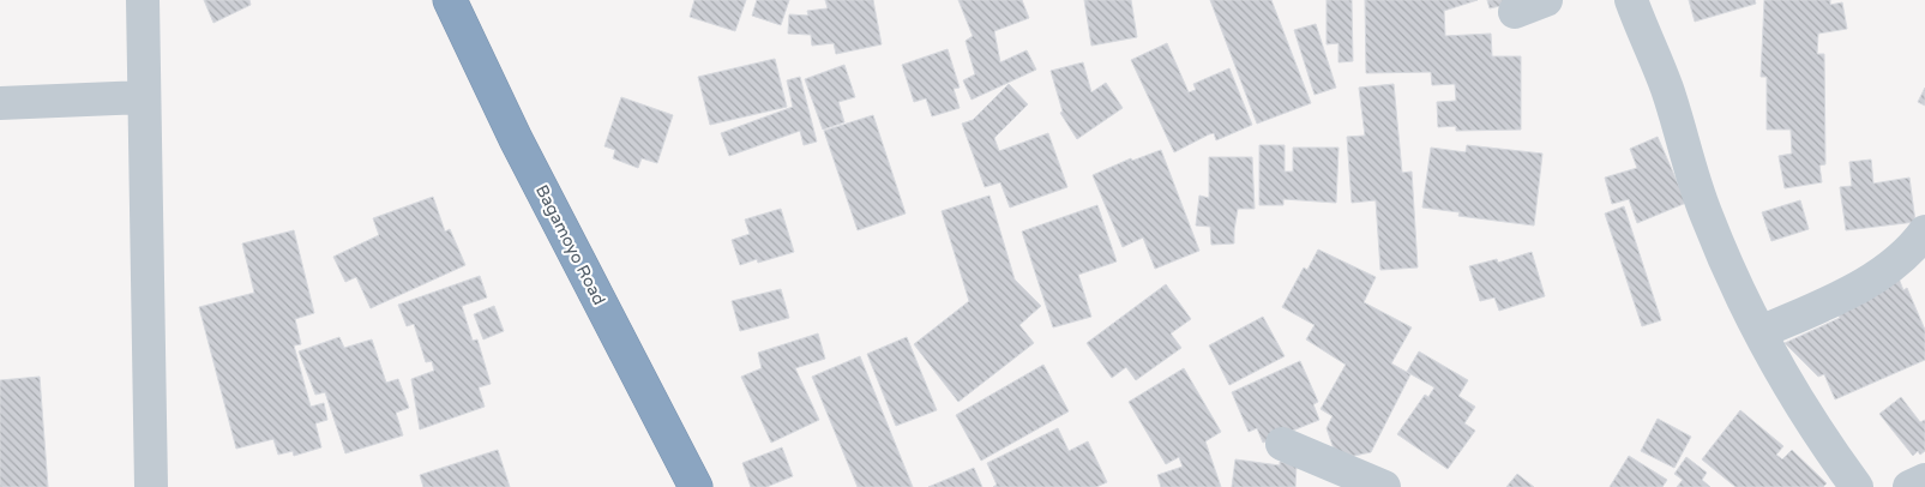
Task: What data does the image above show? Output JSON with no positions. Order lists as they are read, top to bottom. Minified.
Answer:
{"streets":{"highway":["Bagamoyo Road"]}}
